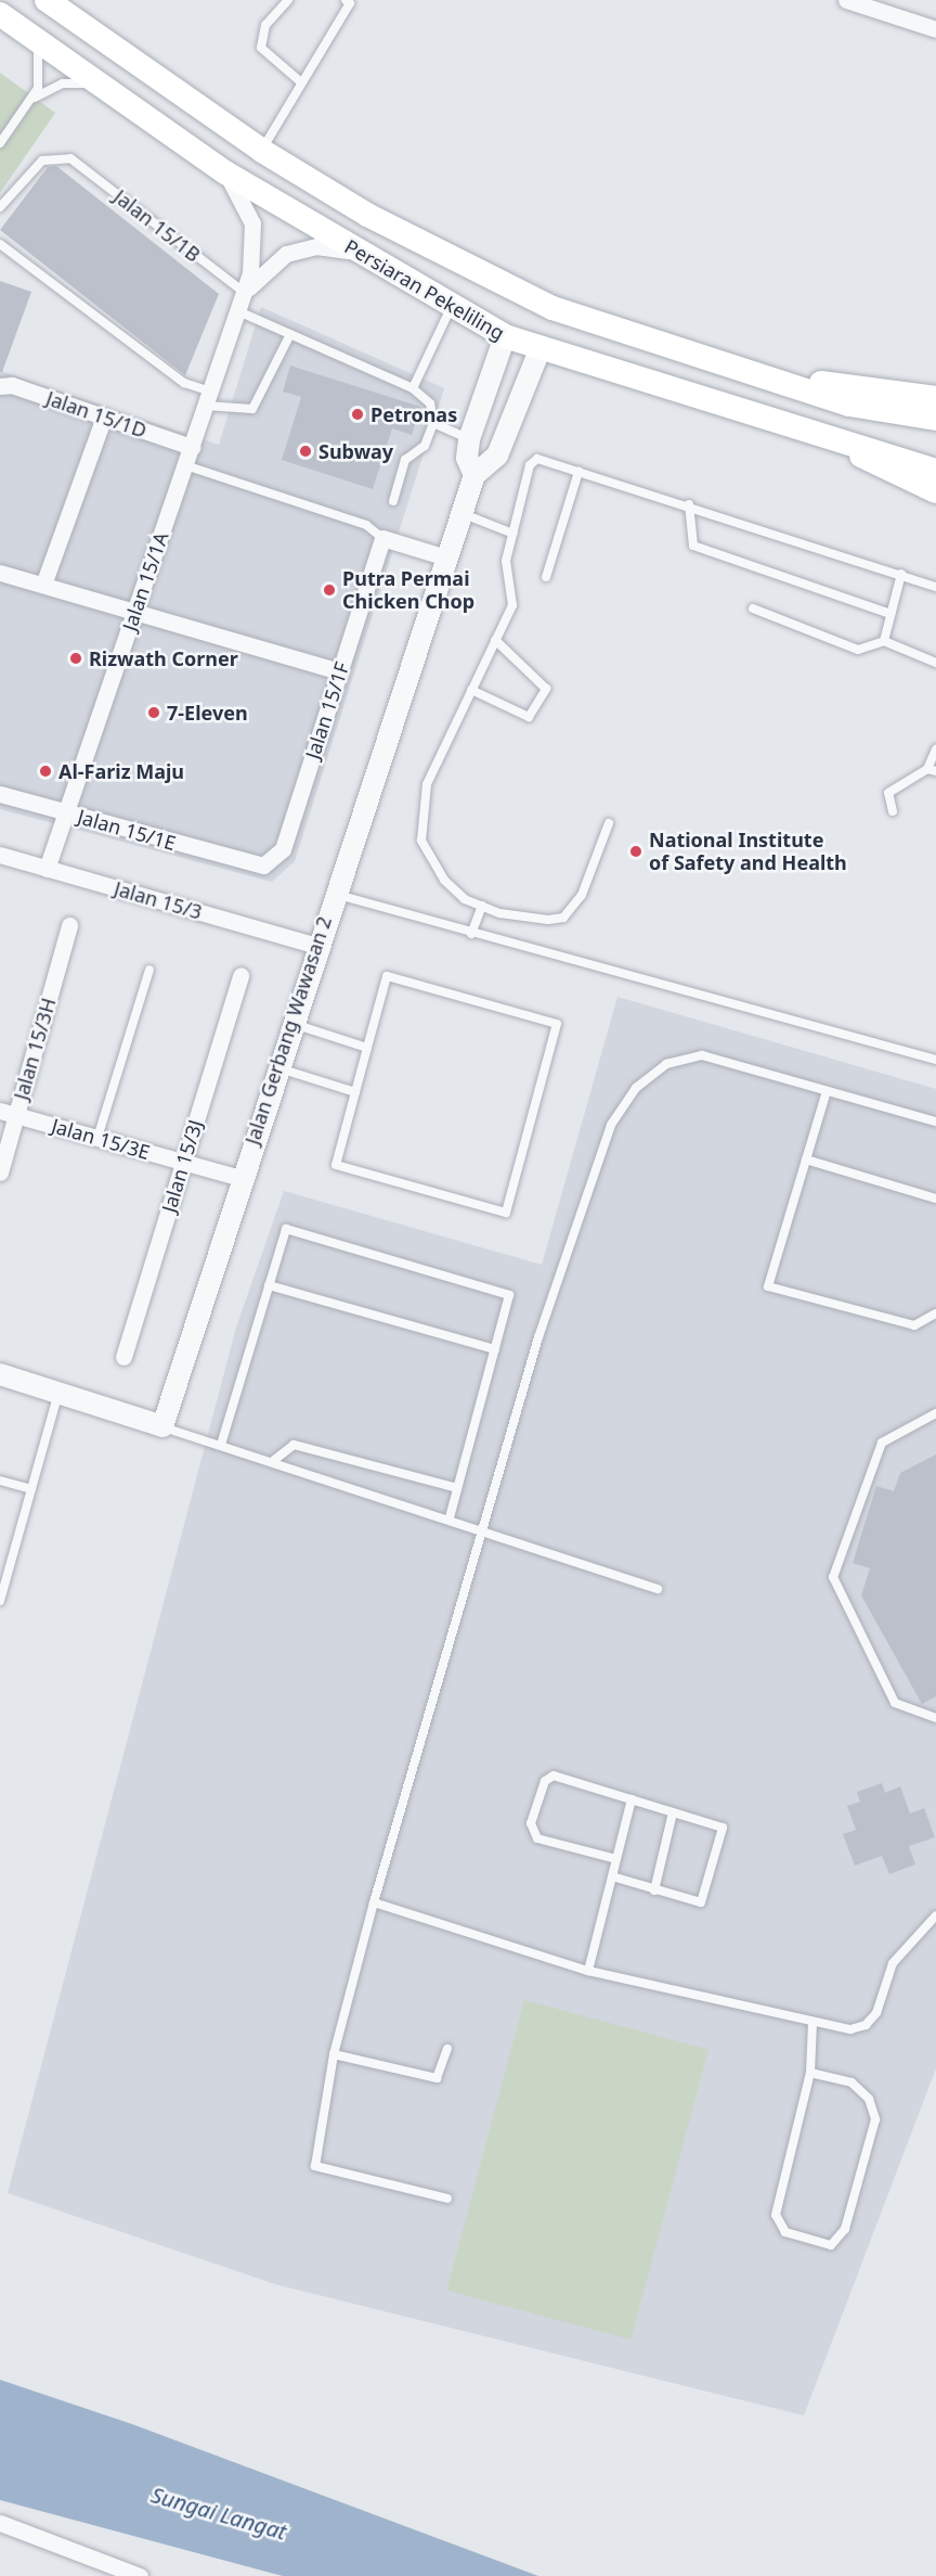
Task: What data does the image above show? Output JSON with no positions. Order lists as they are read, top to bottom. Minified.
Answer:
{"streets":{"main road":["Persiaran Pekeliling"],"street":["Jalan 15/1D","Jalan 15/1A","Jalan 15/1F","Jalan 15/1E","Jalan 15/3","Jalan Gerbang Wawasan 2","Jalan 15/3H","Jalan 15/3E","Jalan 15/3J"],"lane":["Jalan 15/1B"]},"crossings":[["Jalan 15/1B","Jalan 15/1A"],["Persiaran Pekeliling","Jalan 15/1A"],["Persiaran Pekeliling","Jalan Gerbang Wawasan 2"],["Jalan 15/1D","Jalan 15/1A"],["Jalan 15/1A","Jalan 15/1E"],["Jalan 15/1A","Jalan 15/3"],["Jalan 15/1F","Jalan 15/1E"],["Jalan 15/3","Jalan Gerbang Wawasan 2"],["Jalan Gerbang Wawasan 2","Jalan 15/3E"],["Jalan 15/3H","Jalan 15/3E"],["Jalan 15/3E","Jalan 15/3J"]],"water":["Sungai Langat"],"places":["Petronas","Subway","Putra Permai Chicken Chop","Rizwath Corner","7-Eleven","Al-Fariz Maju","National Institute of Safety and Health"]}
